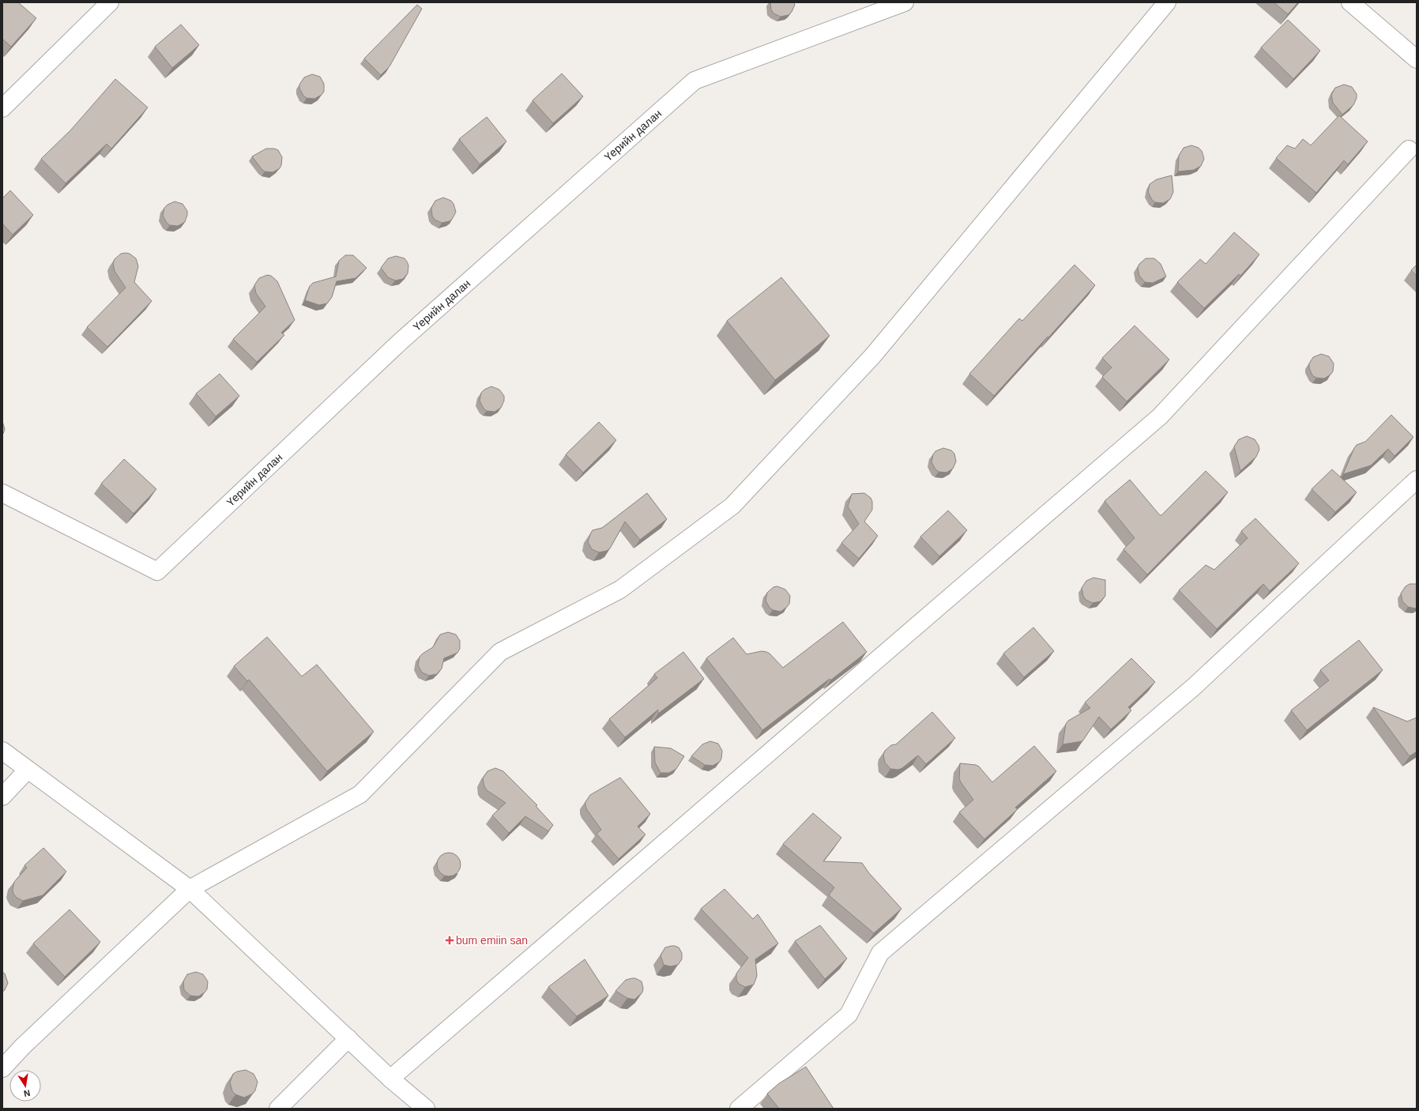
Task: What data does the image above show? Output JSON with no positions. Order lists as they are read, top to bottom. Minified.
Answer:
{"streets":{"street":["Үерийн далан"]},"places":{"health":["bum emiin san"]},"north":"bottom"}
